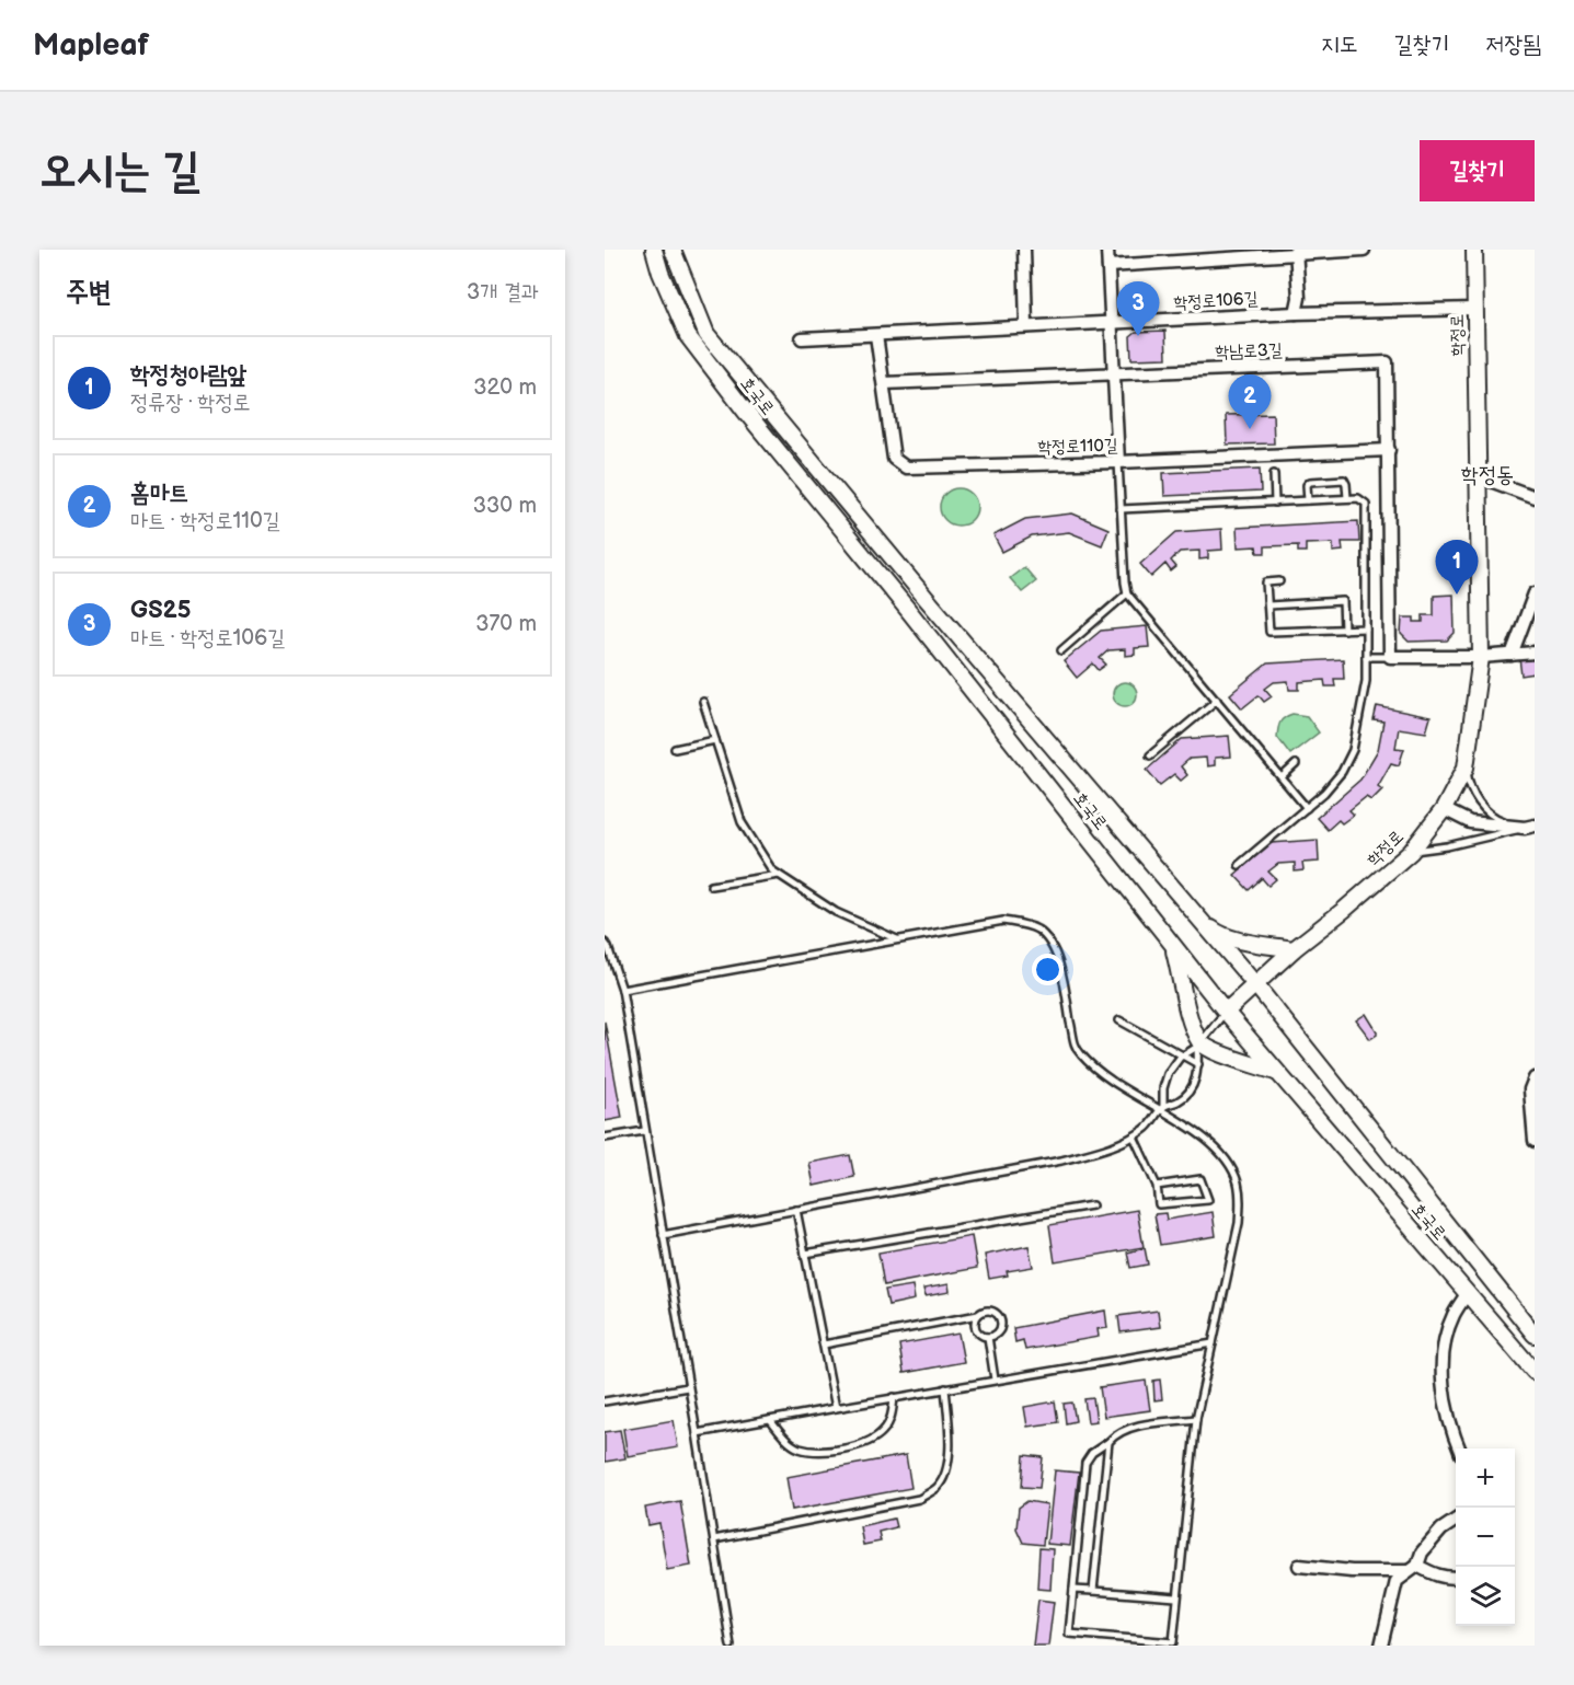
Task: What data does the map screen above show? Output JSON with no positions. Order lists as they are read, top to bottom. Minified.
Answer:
{"streets":{"main road":["학정로","호국로"],"street":["학정로106길","학남로3길","학정로110길"]},"crossings":[["학정로106길","학정로"],["학정로106길","학정로110길"],["학정로","호국로"],["학남로3길","학정로110길"]],"districts":["학정동"],"page":{"header":"Mapleaf","nav":["지도","길찾기","저장됨"],"buttons":"길찾기","title":"오시는 길","heading":["주변","3개 결과"],"pins":["3","2","1"],"list":[{"mark":"1","name":"학정청아람앞","note":"정류장 · 학정로","value":"320 m"},{"mark":"2","name":"홈마트","note":"마트 · 학정로110길","value":"330 m"},{"mark":"3","name":"GS25","note":"마트 · 학정로106길","value":"370 m"}],"map_buttons":["+","−"]}}
